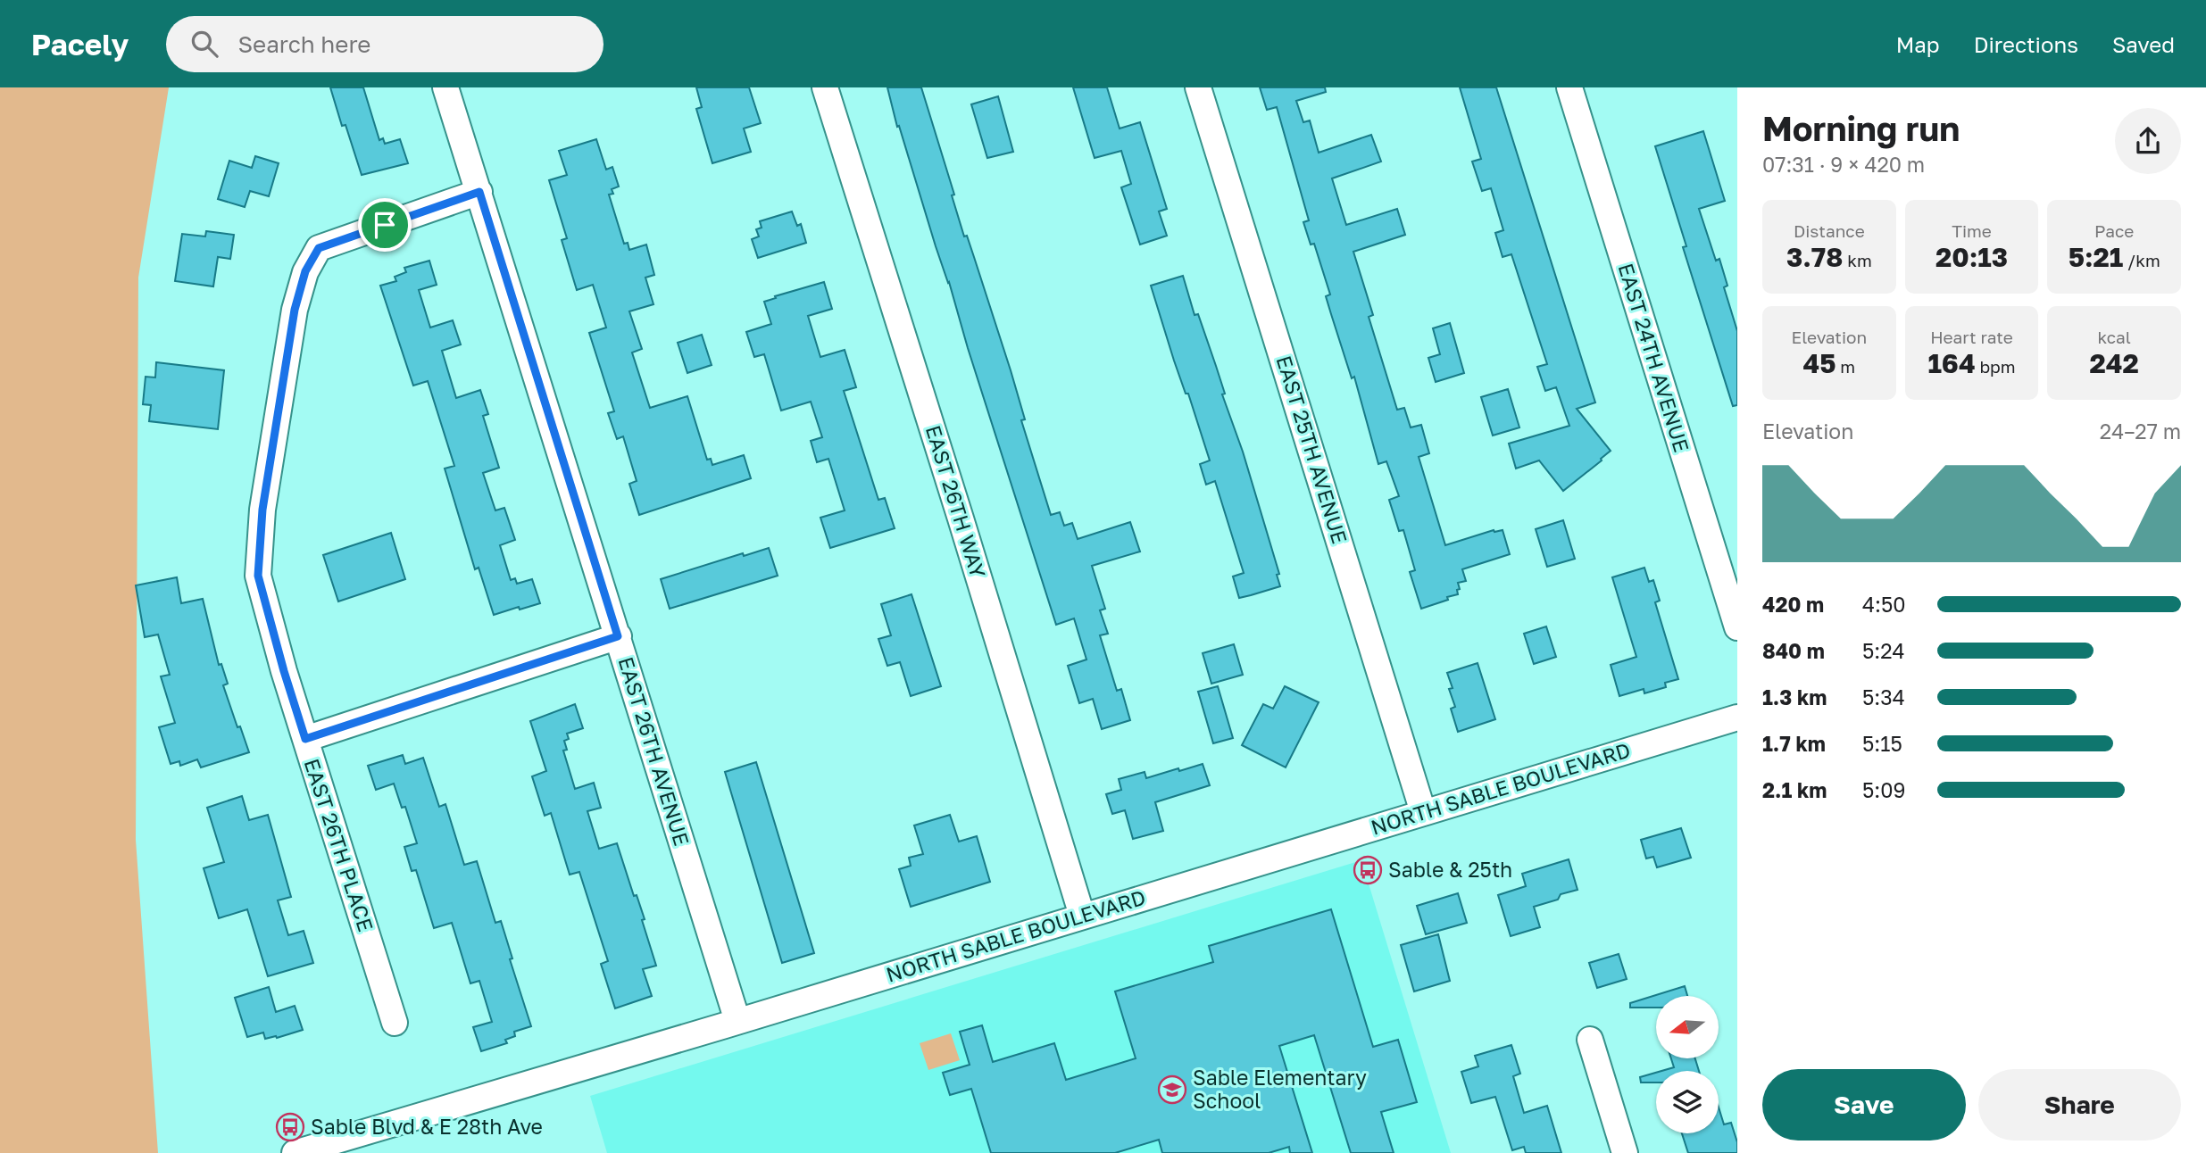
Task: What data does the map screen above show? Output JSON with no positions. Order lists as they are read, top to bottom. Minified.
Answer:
{"streets":{"street":["EAST 24TH AVENUE","EAST 25TH AVENUE","EAST 26TH WAY","EAST 26TH AVENUE","NORTH SABLE BOULEVARD","EAST 26TH PLACE"]},"crossings":[["EAST 25TH AVENUE","NORTH SABLE BOULEVARD"],["EAST 26TH WAY","NORTH SABLE BOULEVARD"],["EAST 26TH AVENUE","NORTH SABLE BOULEVARD"],["EAST 26TH AVENUE","EAST 26TH PLACE"]],"places":{"bus stop":["Sable & 25th","Sable Blvd & E 28th Ave"],"school or university":["Sable Elementary School"]},"north":"left","page":{"header":"Pacely","search":"Search here","nav":["Map","Directions","Saved"],"heading":["Morning run","07:31 · 9 × 420 m"],"stats":[["Distance","3.78 km"],["Time","20:13"],["Pace","5:21 /km"],["Elevation","45 m"],["Heart rate","164 bpm"],["kcal","242"]],"chart":["Elevation","24–27 m"],"list":[{"name":"420 m","note":"4:50"},{"name":"840 m","note":"5:24"},{"name":"1.3 km","note":"5:34"},{"name":"1.7 km","note":"5:15"},{"name":"2.1 km","note":"5:09"}],"buttons":["Save","Share"]}}
